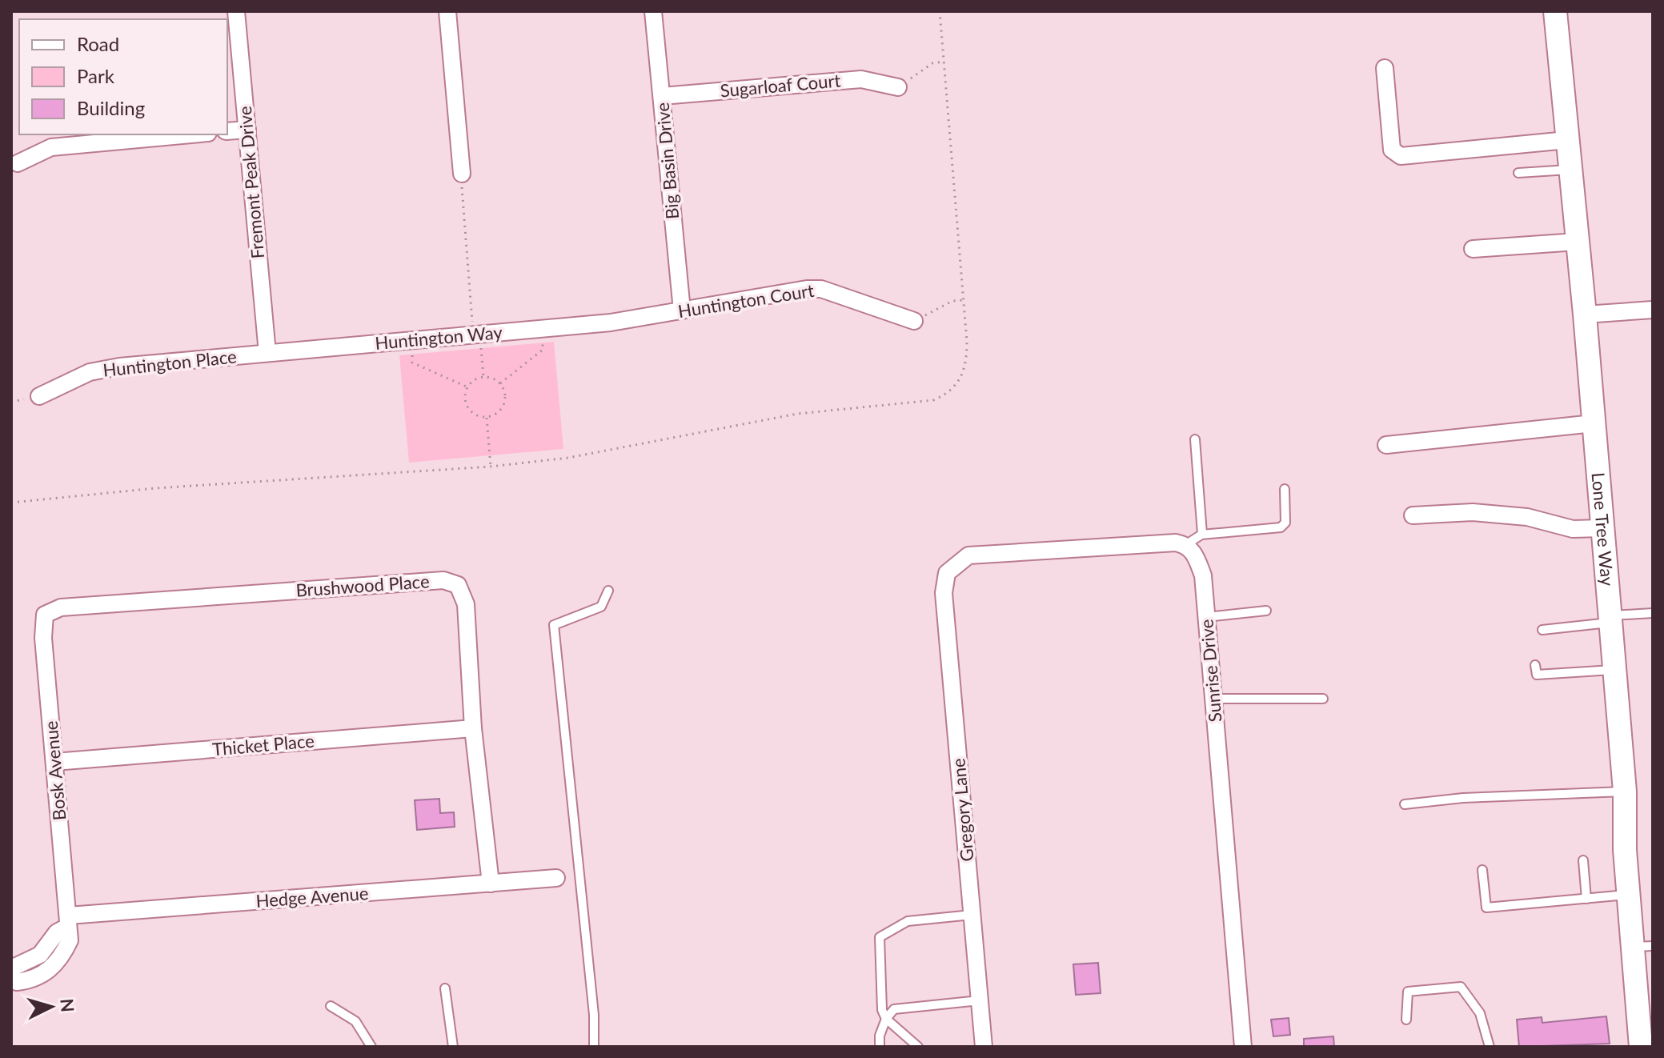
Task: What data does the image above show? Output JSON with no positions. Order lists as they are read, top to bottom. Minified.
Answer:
{"streets":{"main road":["Lone Tree Way"],"street":["Sugarloaf Court","Big Basin Drive","Fremont Peak Drive","Huntington Court","Huntington Way","Huntington Place","Brushwood Place","Sunrise Drive","Thicket Place","Bosk Avenue","Gregory Lane","Hedge Avenue"]},"crossings":[["Sugarloaf Court","Big Basin Drive"],["Big Basin Drive","Huntington Court"],["Fremont Peak Drive","Huntington Way"],["Fremont Peak Drive","Huntington Place"],["Huntington Court","Huntington Way"],["Huntington Way","Huntington Place"],["Brushwood Place","Thicket Place"],["Brushwood Place","Bosk Avenue"],["Brushwood Place","Hedge Avenue"],["Sunrise Drive","Gregory Lane"],["Thicket Place","Bosk Avenue"],["Bosk Avenue","Hedge Avenue"]],"legend":["Road","Park","Building"],"north":"right"}
